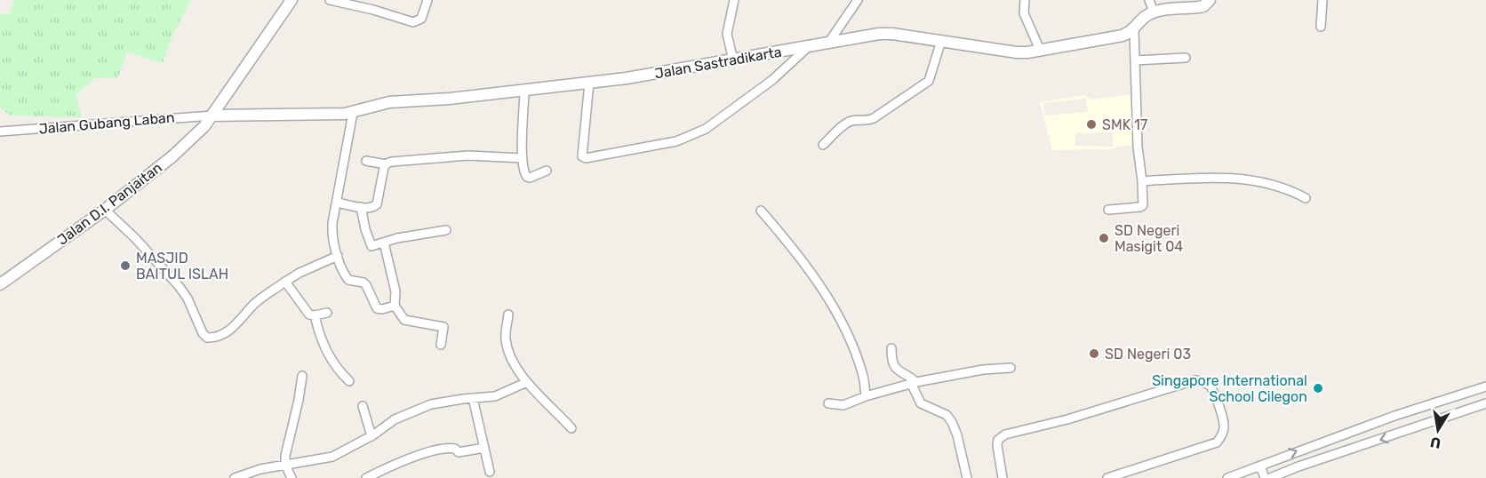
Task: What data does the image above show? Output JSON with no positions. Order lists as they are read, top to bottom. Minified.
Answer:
{"streets":{"street":["Jalan Sastradikarta","Jalan Gubang Laban","Jalan D.I. Panjaitan"]},"crossings":[["Jalan Sastradikarta","Jalan Gubang Laban"],["Jalan Sastradikarta","Jalan D.I. Panjaitan"],["Jalan Gubang Laban","Jalan D.I. Panjaitan"]],"places":["SMK 17","SD Negeri Masigit 04","MASJID BAITUL ISLAH","SD Negeri 03","Singapore International School Cilegon"],"north":"bottom"}
